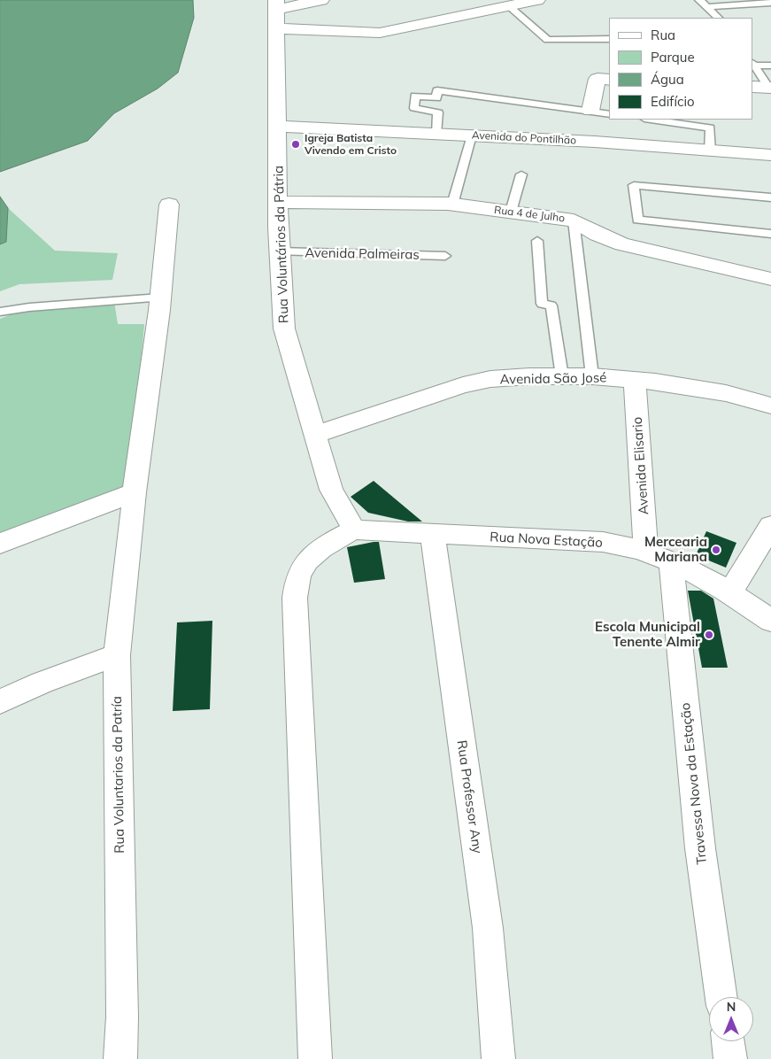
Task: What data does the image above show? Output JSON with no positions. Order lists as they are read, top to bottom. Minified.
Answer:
{"streets":{"street":["Avenida do Pontilhão","Rua 4 de Julho","Rua Voluntários da Pátria","Avenida São José","Avenida Elisario","Rua Nova Estação","Rua Voluntarios da Patría","Travessa Nova da Estação","Rua Professor Any"],"lane":["Avenida Palmeiras"]},"crossings":[["Avenida do Pontilhão","Rua Voluntários da Pátria"],["Rua 4 de Julho","Rua Voluntários da Pátria"],["Rua Voluntários da Pátria","Avenida Palmeiras"],["Rua Voluntários da Pátria","Avenida São José"],["Rua Voluntários da Pátria","Rua Nova Estação"],["Avenida São José","Avenida Elisario"],["Avenida Elisario","Rua Nova Estação"],["Avenida Elisario","Travessa Nova da Estação"],["Rua Nova Estação","Travessa Nova da Estação"],["Rua Nova Estação","Rua Professor Any"]],"places":["Igreja Batista Vivendo em Cristo","Mercearia Mariana","Escola Municipal Tenente Almir"],"legend":["Rua","Parque","Água","Edifício"],"north":"top"}
